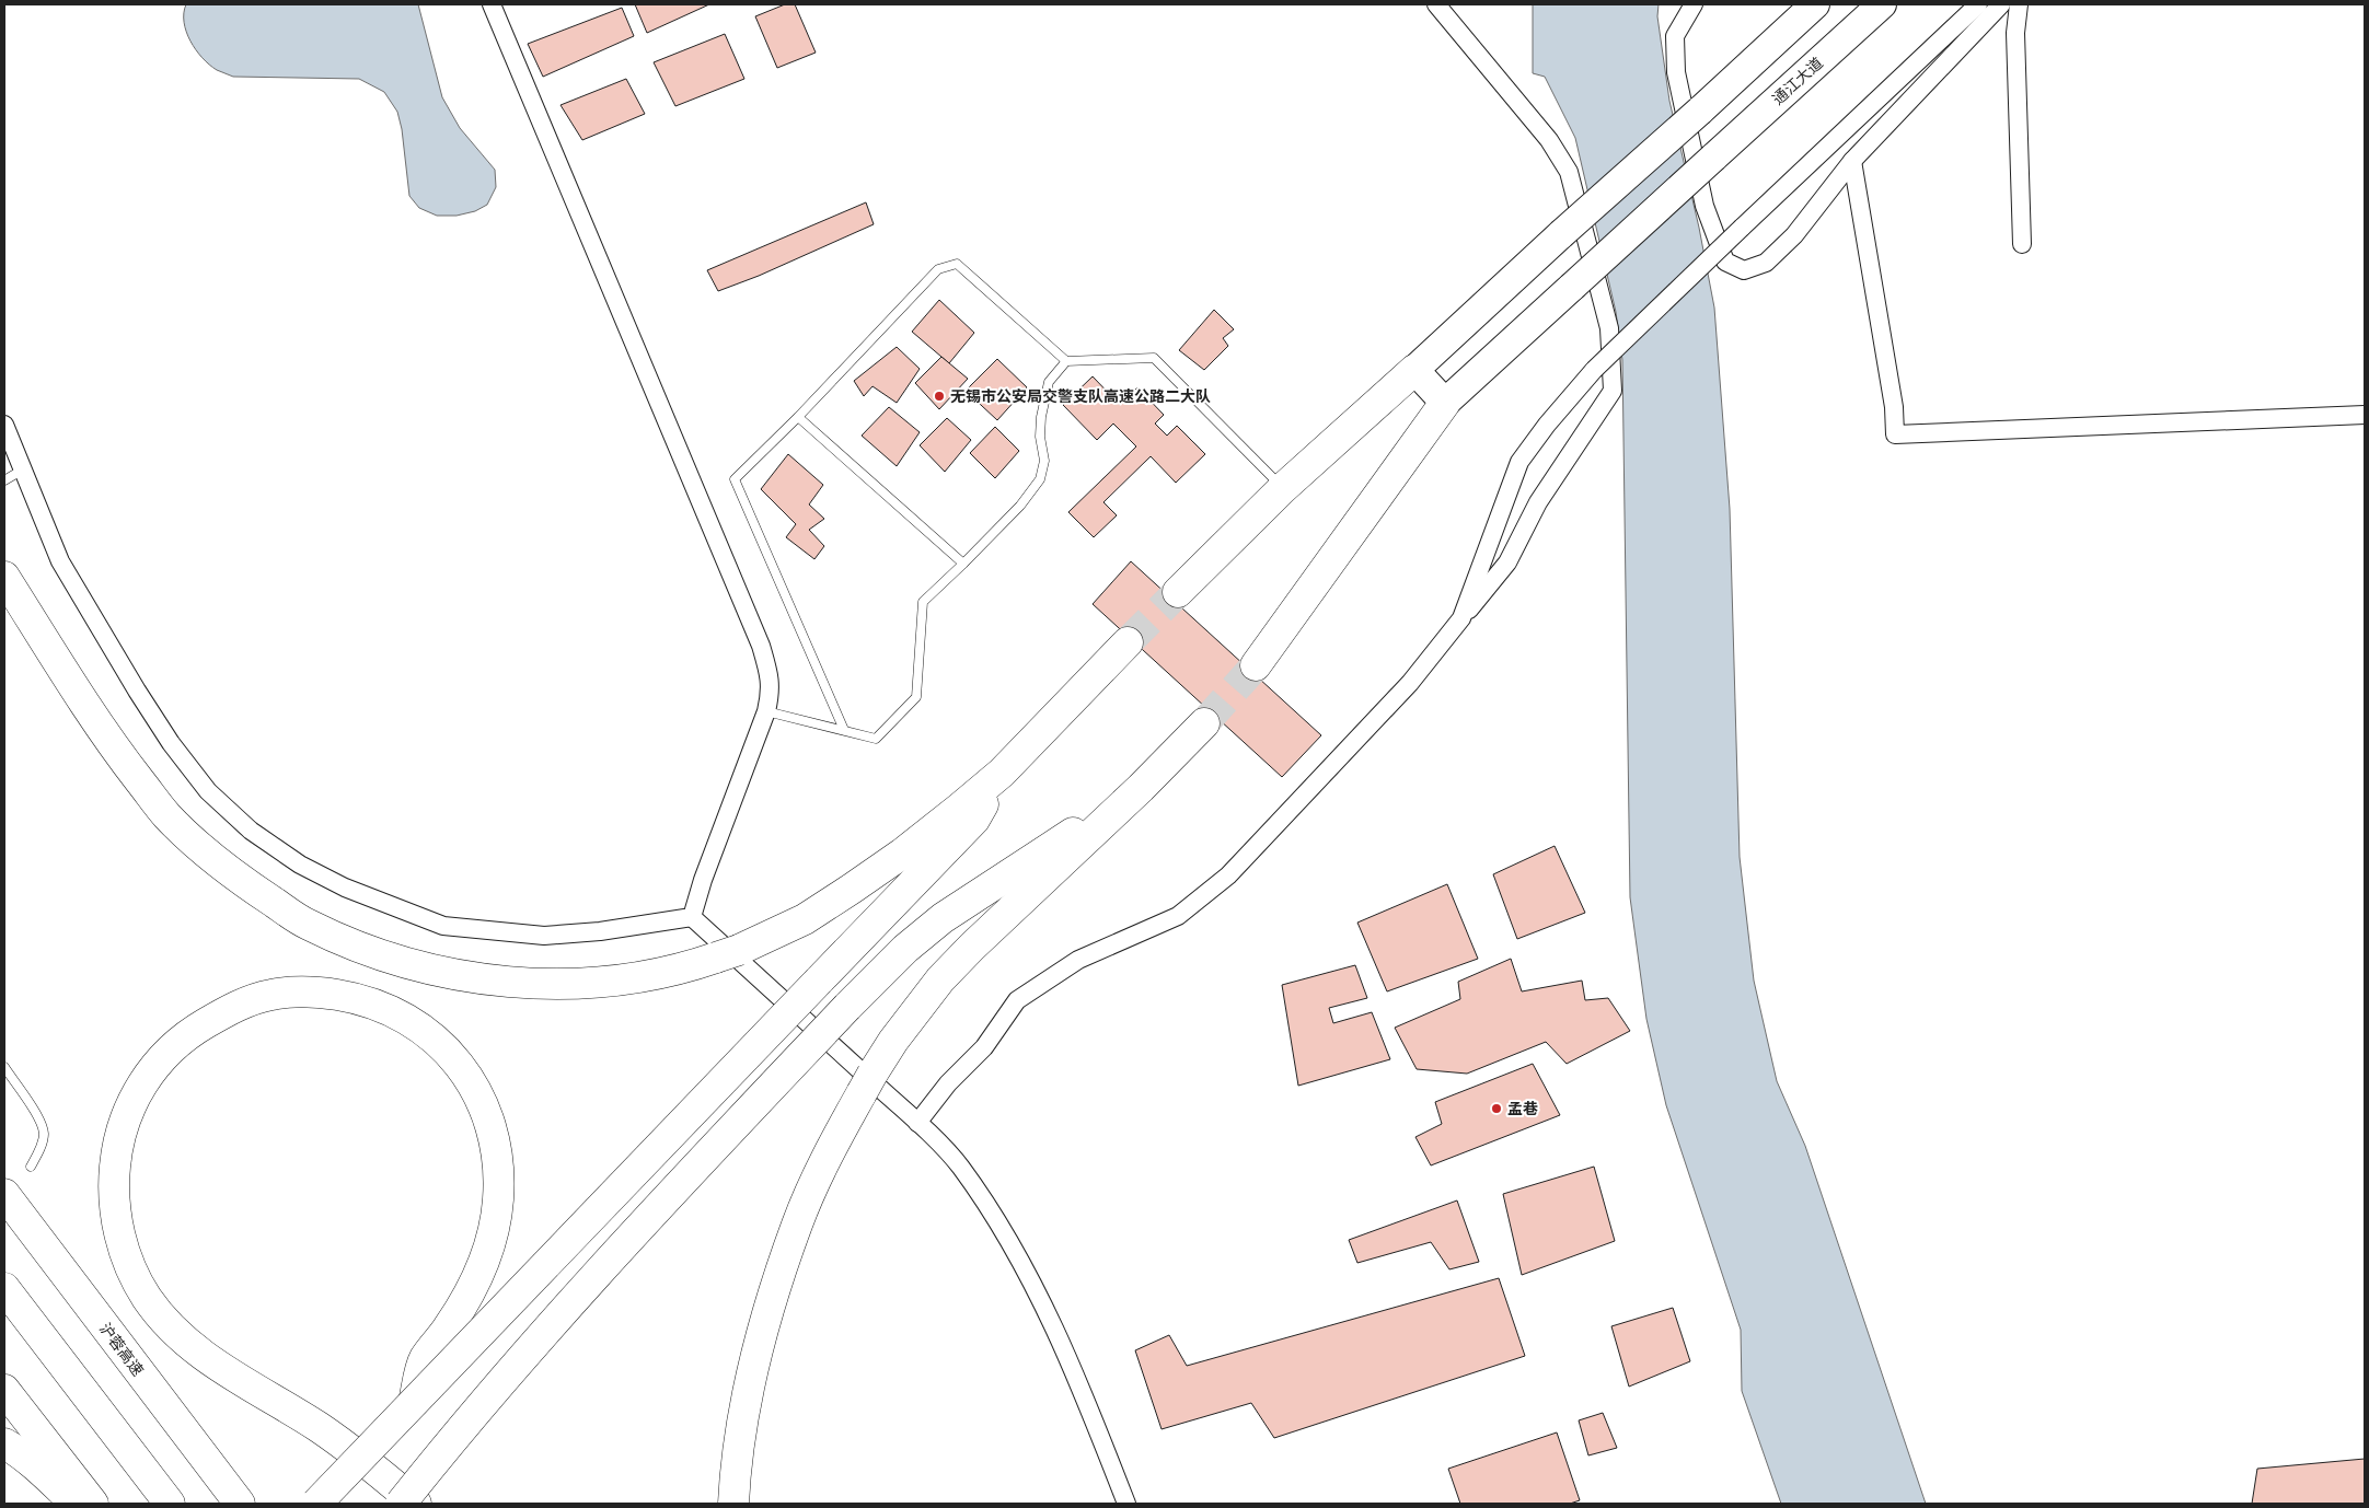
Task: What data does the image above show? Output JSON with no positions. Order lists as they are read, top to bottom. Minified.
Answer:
{"streets":{"highway":["通江大道","沪蓉高速"]},"places":["无锡市公安局交警支队高速公路二大队","孟巷"]}
